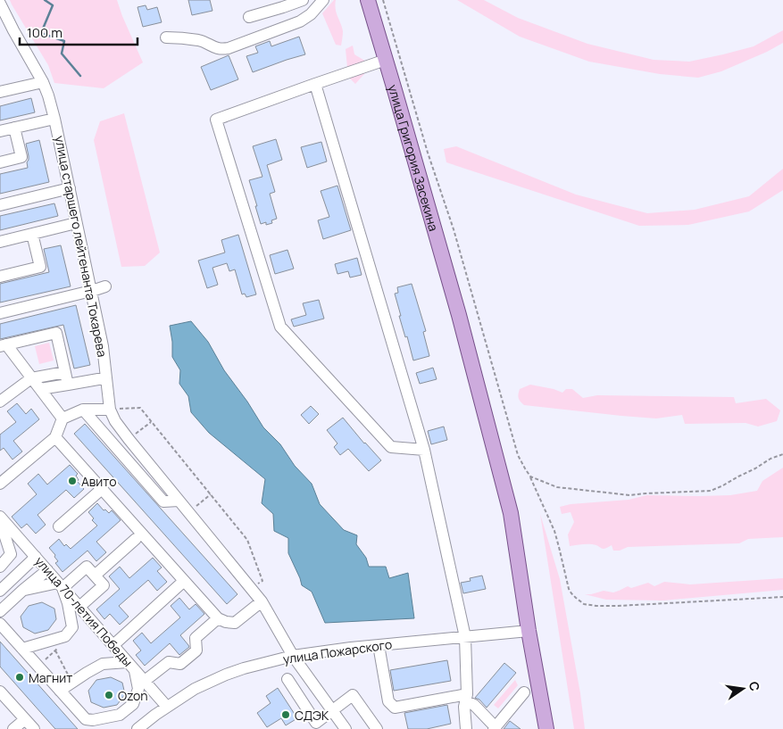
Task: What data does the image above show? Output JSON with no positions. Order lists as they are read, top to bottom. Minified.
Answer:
{"streets":{"main road":["улица Григория Засекина"],"street":["улица старшего лейтенанта Токарева","улица 70-летия Победы","улица Пожарского"]},"crossings":[["улица Григория Засекина","улица Пожарского"],["улица старшего лейтенанта Токарева","улица Пожарского"],["улица 70-летия Победы","улица Пожарского"]],"places":["Авито","Магнит","Ozon","СДЭК"],"scale_bar":"100 m","north":"right"}
